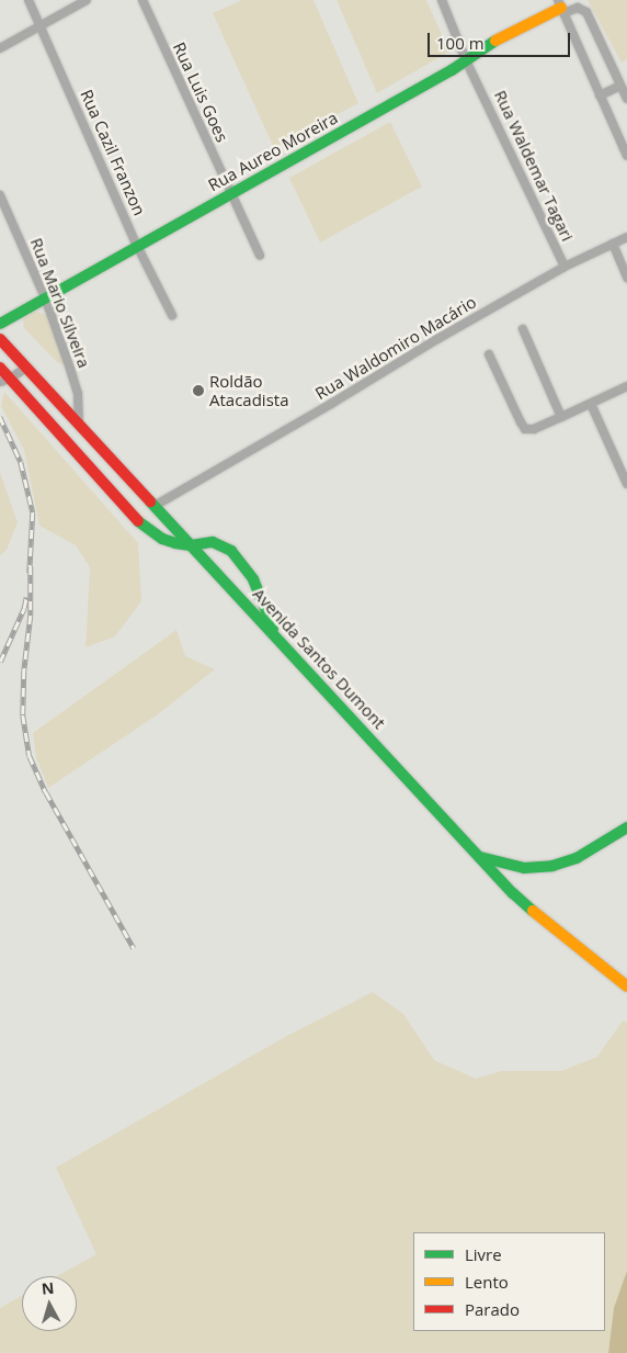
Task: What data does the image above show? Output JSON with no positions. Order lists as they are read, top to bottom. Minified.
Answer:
{"streets":{"main road":["Rua Aureo Moreira","Avenida Santos Dumont"],"street":["Rua Luis Goes","Rua Cazil Franzon","Rua Waldemar Tagari","Rua Mario Silveira","Rua Waldomiro Macário"]},"crossings":[["Rua Luis Goes","Rua Aureo Moreira"],["Rua Aureo Moreira","Rua Cazil Franzon"],["Rua Aureo Moreira","Rua Waldemar Tagari"],["Rua Aureo Moreira","Rua Mario Silveira"],["Rua Waldemar Tagari","Rua Waldomiro Macário"],["Rua Mario Silveira","Avenida Santos Dumont"],["Rua Waldomiro Macário","Avenida Santos Dumont"]],"places":["Roldão Atacadista"],"legend":["Livre","Lento","Parado"],"scale_bar":"100 m","north":"top"}
